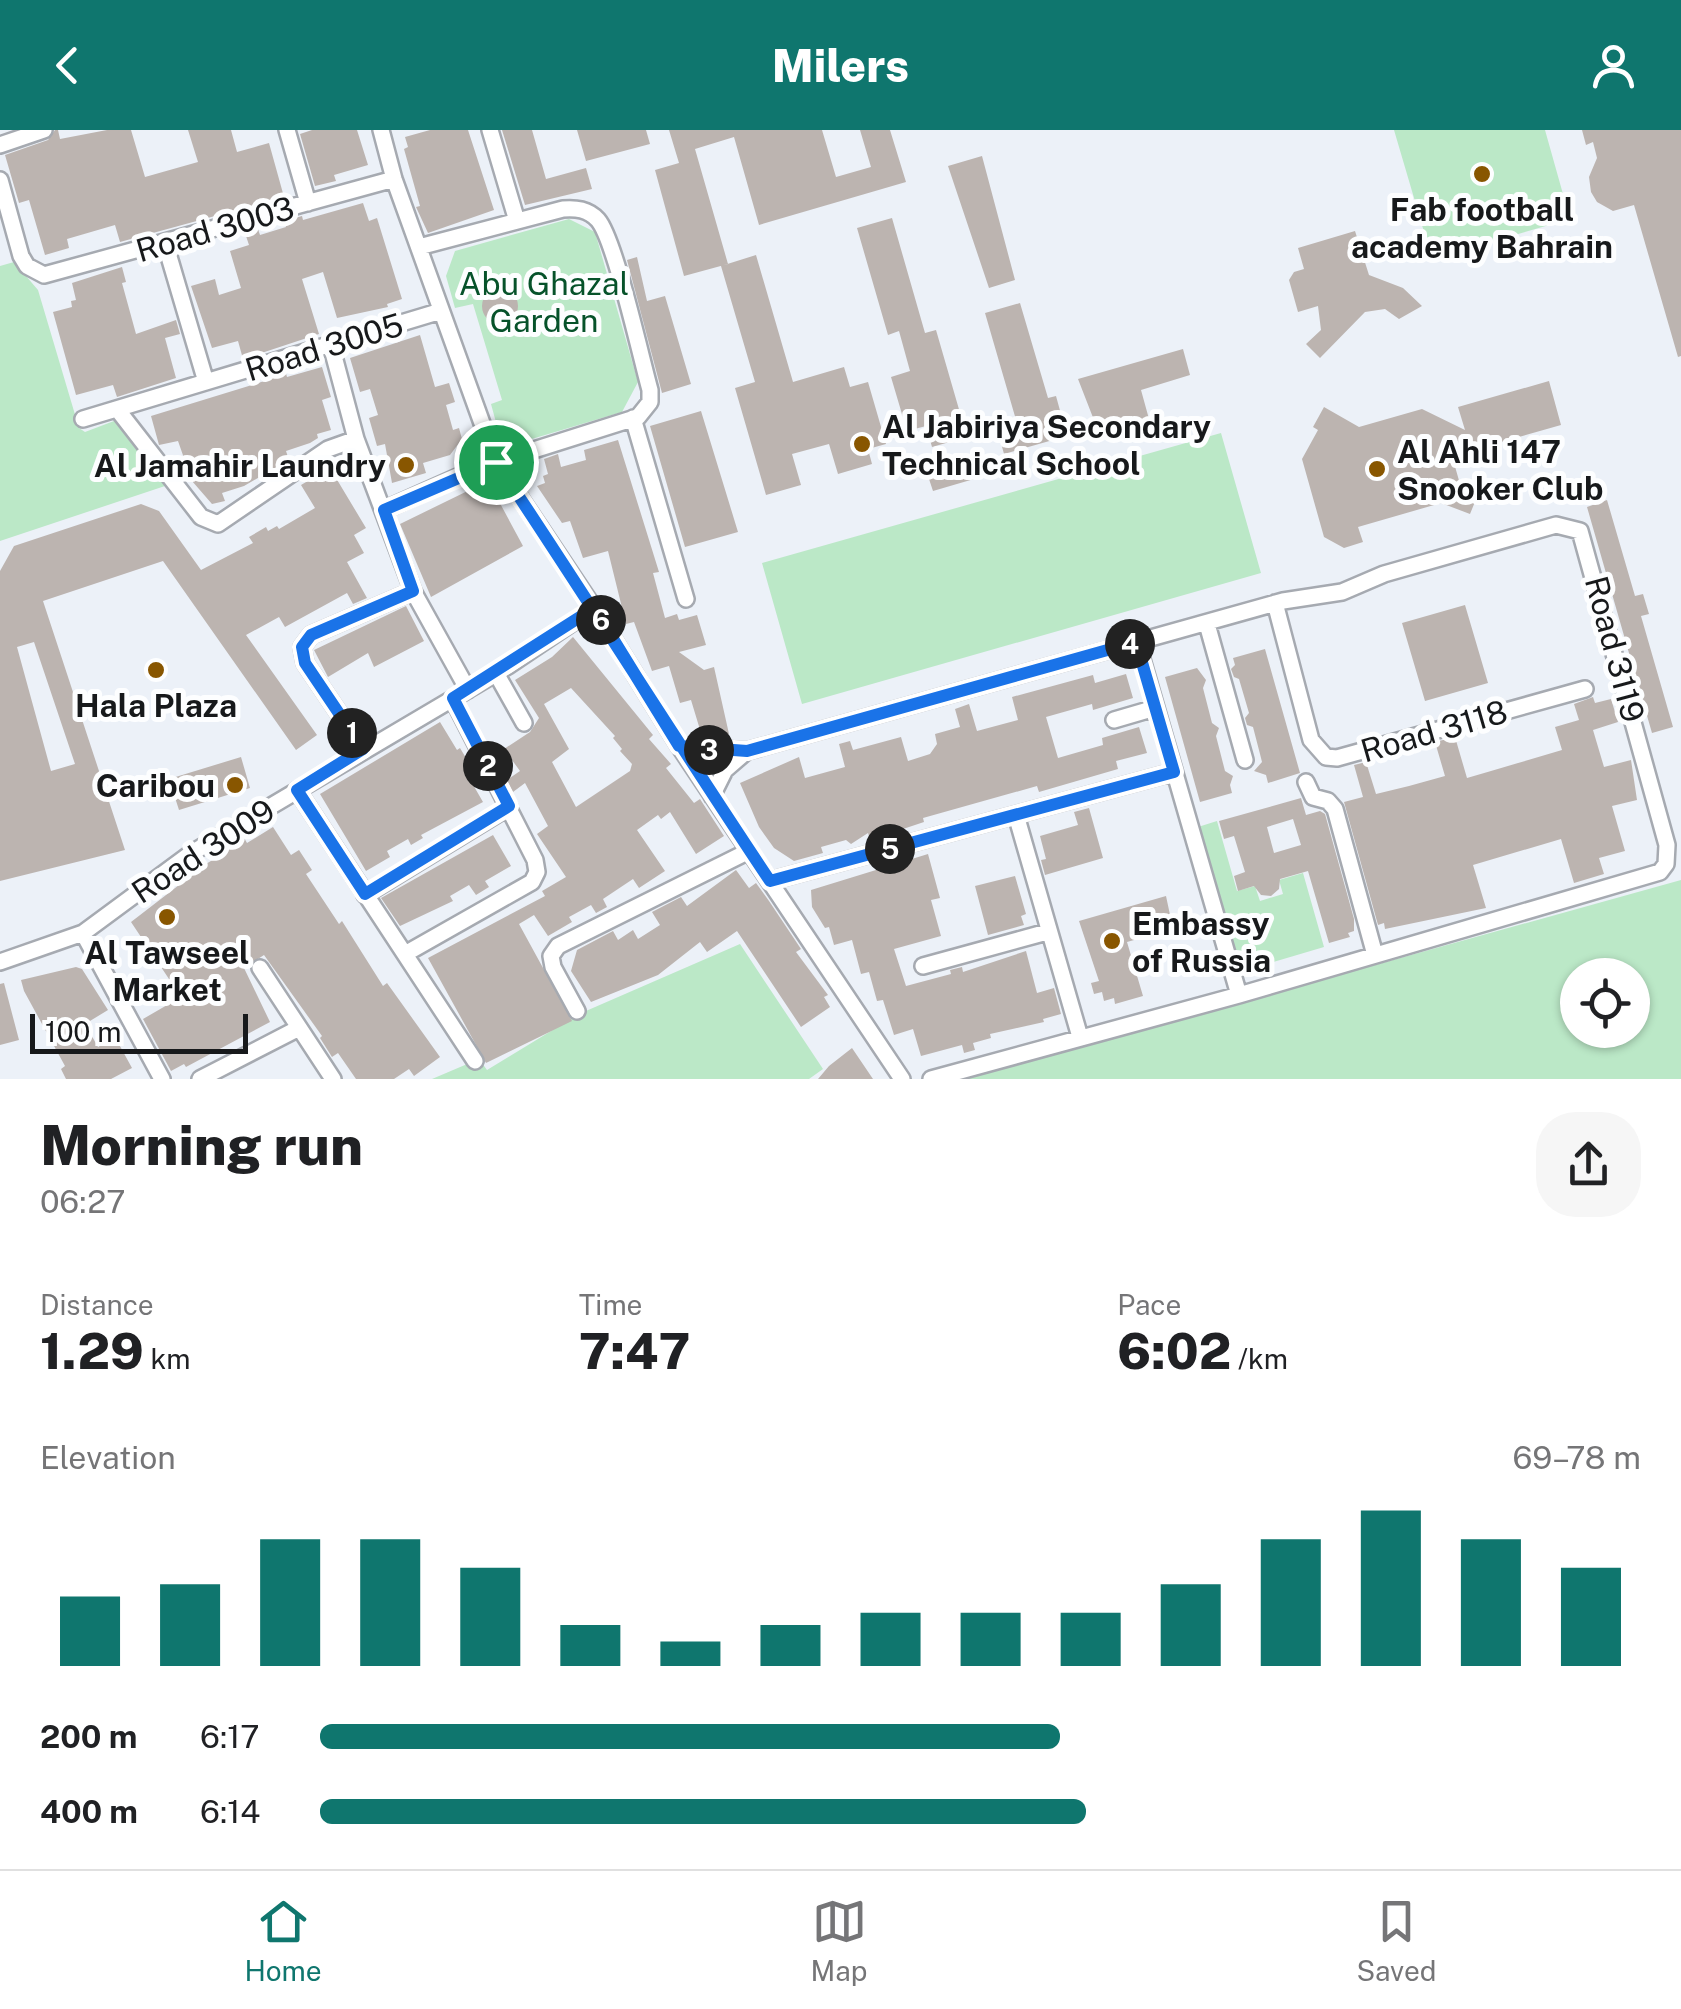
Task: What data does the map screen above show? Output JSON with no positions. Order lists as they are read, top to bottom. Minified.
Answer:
{"streets":{"street":["Road 3003","Road 3005","Road 3119","Road 3118","Road 3009"]},"crossings":[["Road 3003","Road 3005"],["Road 3119","Road 3118"]],"parks":["Abu Ghazal Garden"],"places":["Fab football academy Bahrain","Al Jabiriya Secondary Technical School","Al Jamahir Laundry","Al Ahli 147 Snooker Club","Hala Plaza","Caribou","Al Tawseel Market","Embassy of Russia"],"scale_bar":"100 m","page":{"header":"Milers","pins":["6","4","1","3","2","5"],"scale":"100 m","heading":["Morning run","06:27"],"stats":[["Distance","1.29 km"],["Time","7:47"],["Pace","6:02 /km"]],"chart":["Elevation","69–78 m"],"list":[{"name":"200 m","note":"6:17"},{"name":"400 m","note":"6:14"}],"tabs":["Home","Map","Saved"]}}
